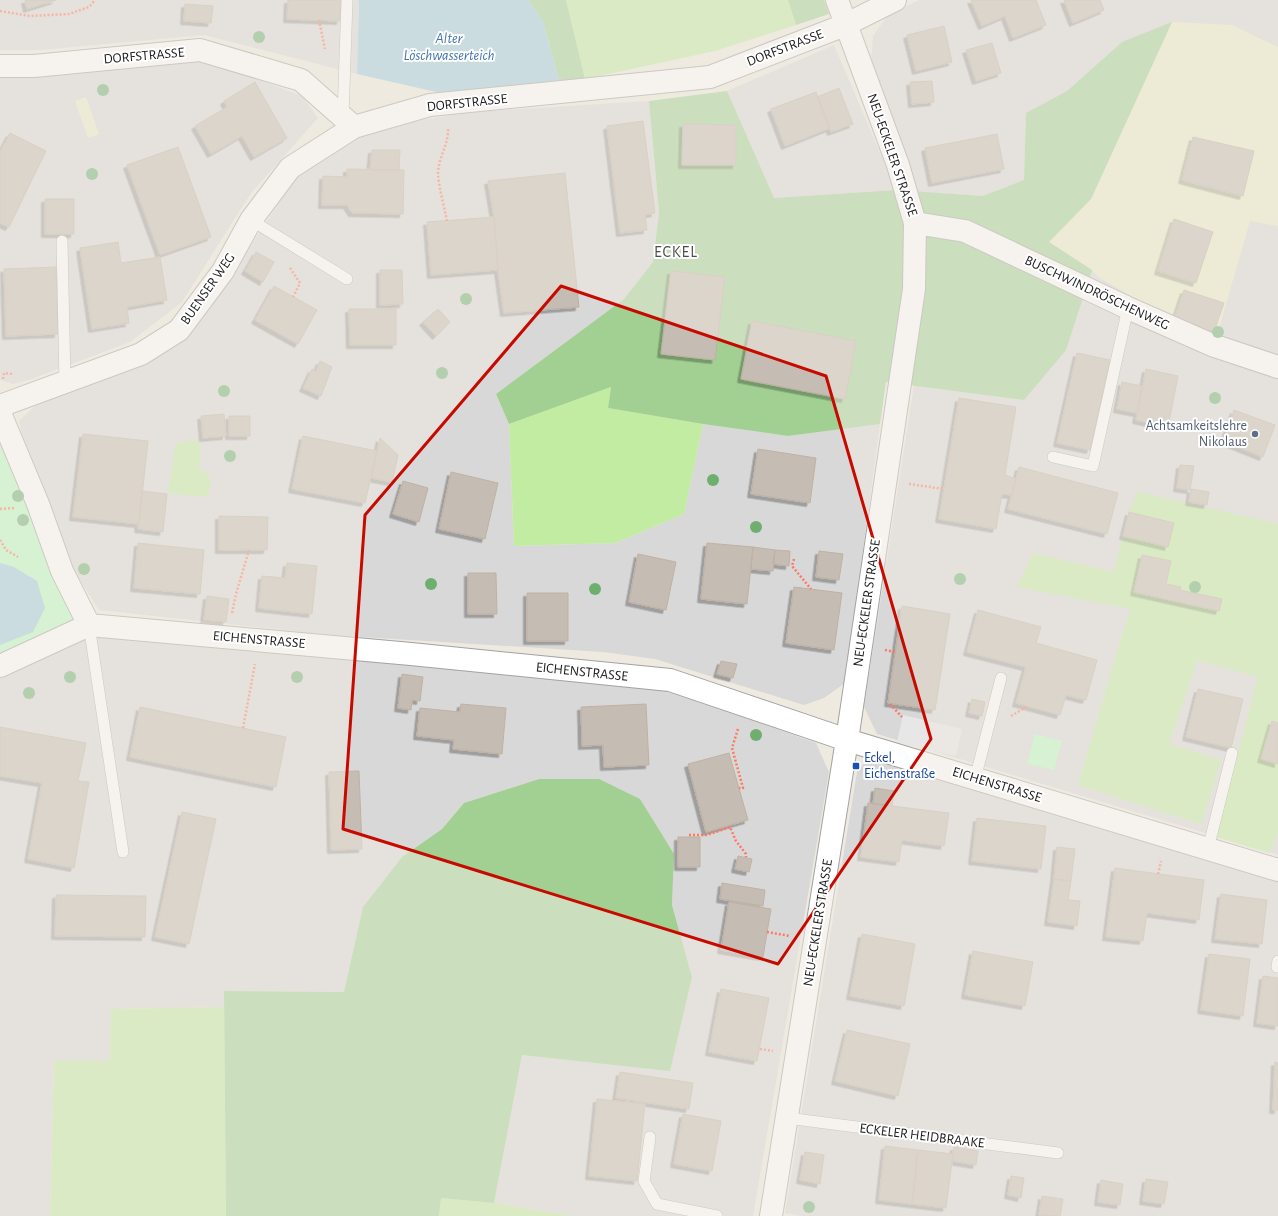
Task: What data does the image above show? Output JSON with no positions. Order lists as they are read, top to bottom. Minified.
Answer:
{"streets":{"street":["DORFSTRASSE","NEU-ECKELER STRASSE","BUENSER WEG","BUSCHWINDRÖSCHENWEG","EICHENSTRASSE"],"lane":["ECKELER HEIDBRAAKE"]},"crossings":[["DORFSTRASSE","NEU-ECKELER STRASSE"],["DORFSTRASSE","BUENSER WEG"],["NEU-ECKELER STRASSE","BUSCHWINDRÖSCHENWEG"],["NEU-ECKELER STRASSE","EICHENSTRASSE"],["NEU-ECKELER STRASSE","ECKELER HEIDBRAAKE"]],"districts":["ECKEL"],"water":["Alter Löschwasserteich"],"places":{"other":["Achtsamkeitslehre Nikolaus"],"transit":["Eckel, Eichenstraße"]}}
